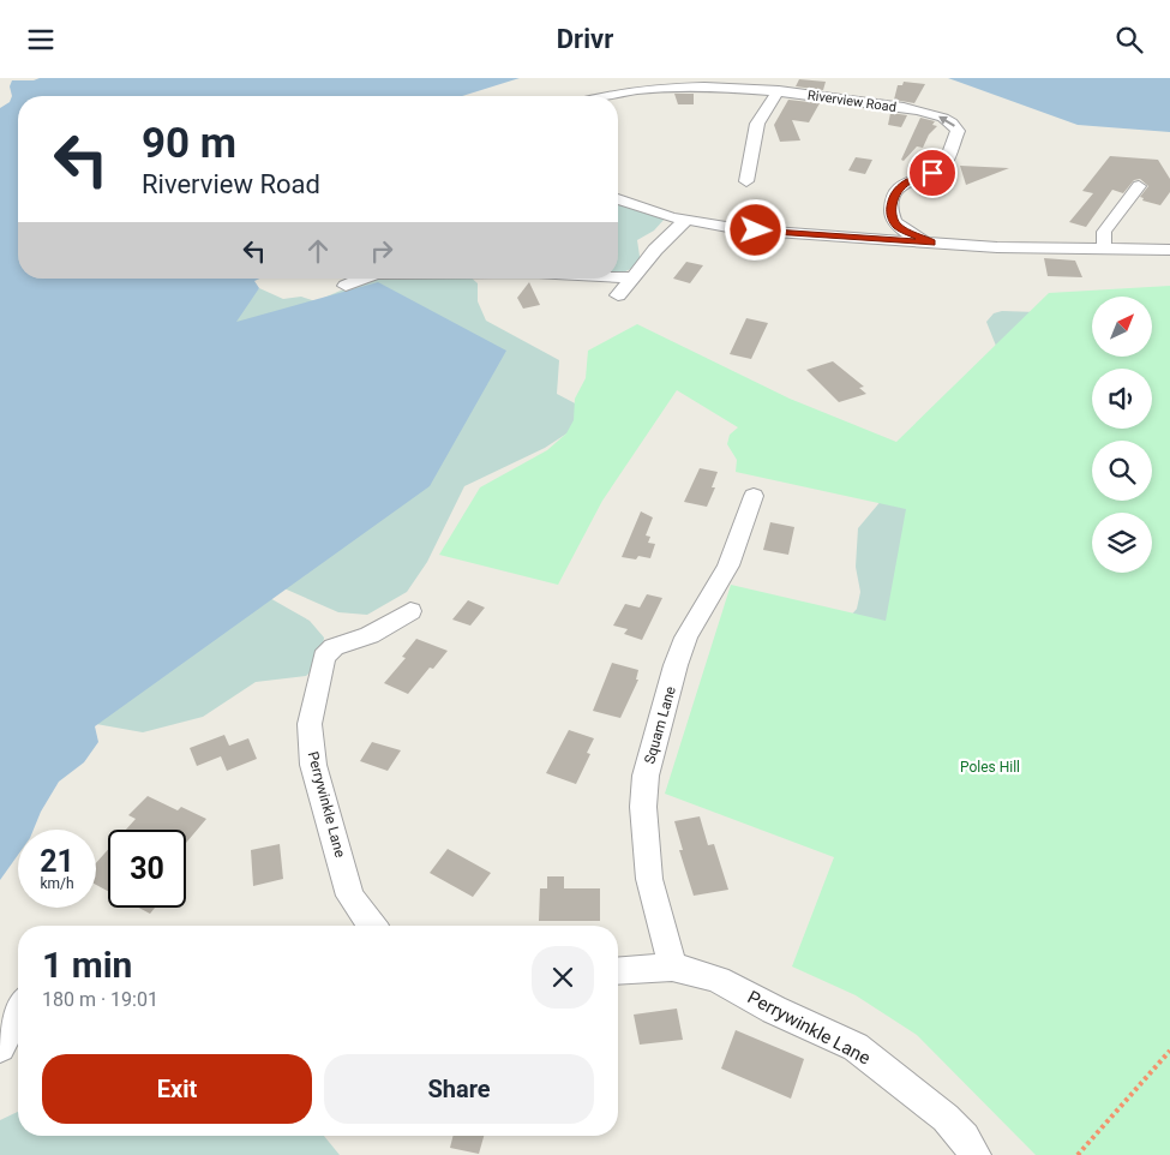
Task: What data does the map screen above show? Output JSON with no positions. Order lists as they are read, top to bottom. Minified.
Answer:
{"streets":{"street":["Riverview Road","Squam Lane","Perrywinkle Lane"]},"crossings":[["Squam Lane","Perrywinkle Lane"]],"parks":["Poles Hill"],"north":"top right","page":{"header":"Drivr","turn":["90 m","Riverview Road"],"speed":"21 km/h","limit":"30","heading":["1 min","180 m · 19:01"],"buttons":["Exit","Share"]}}
